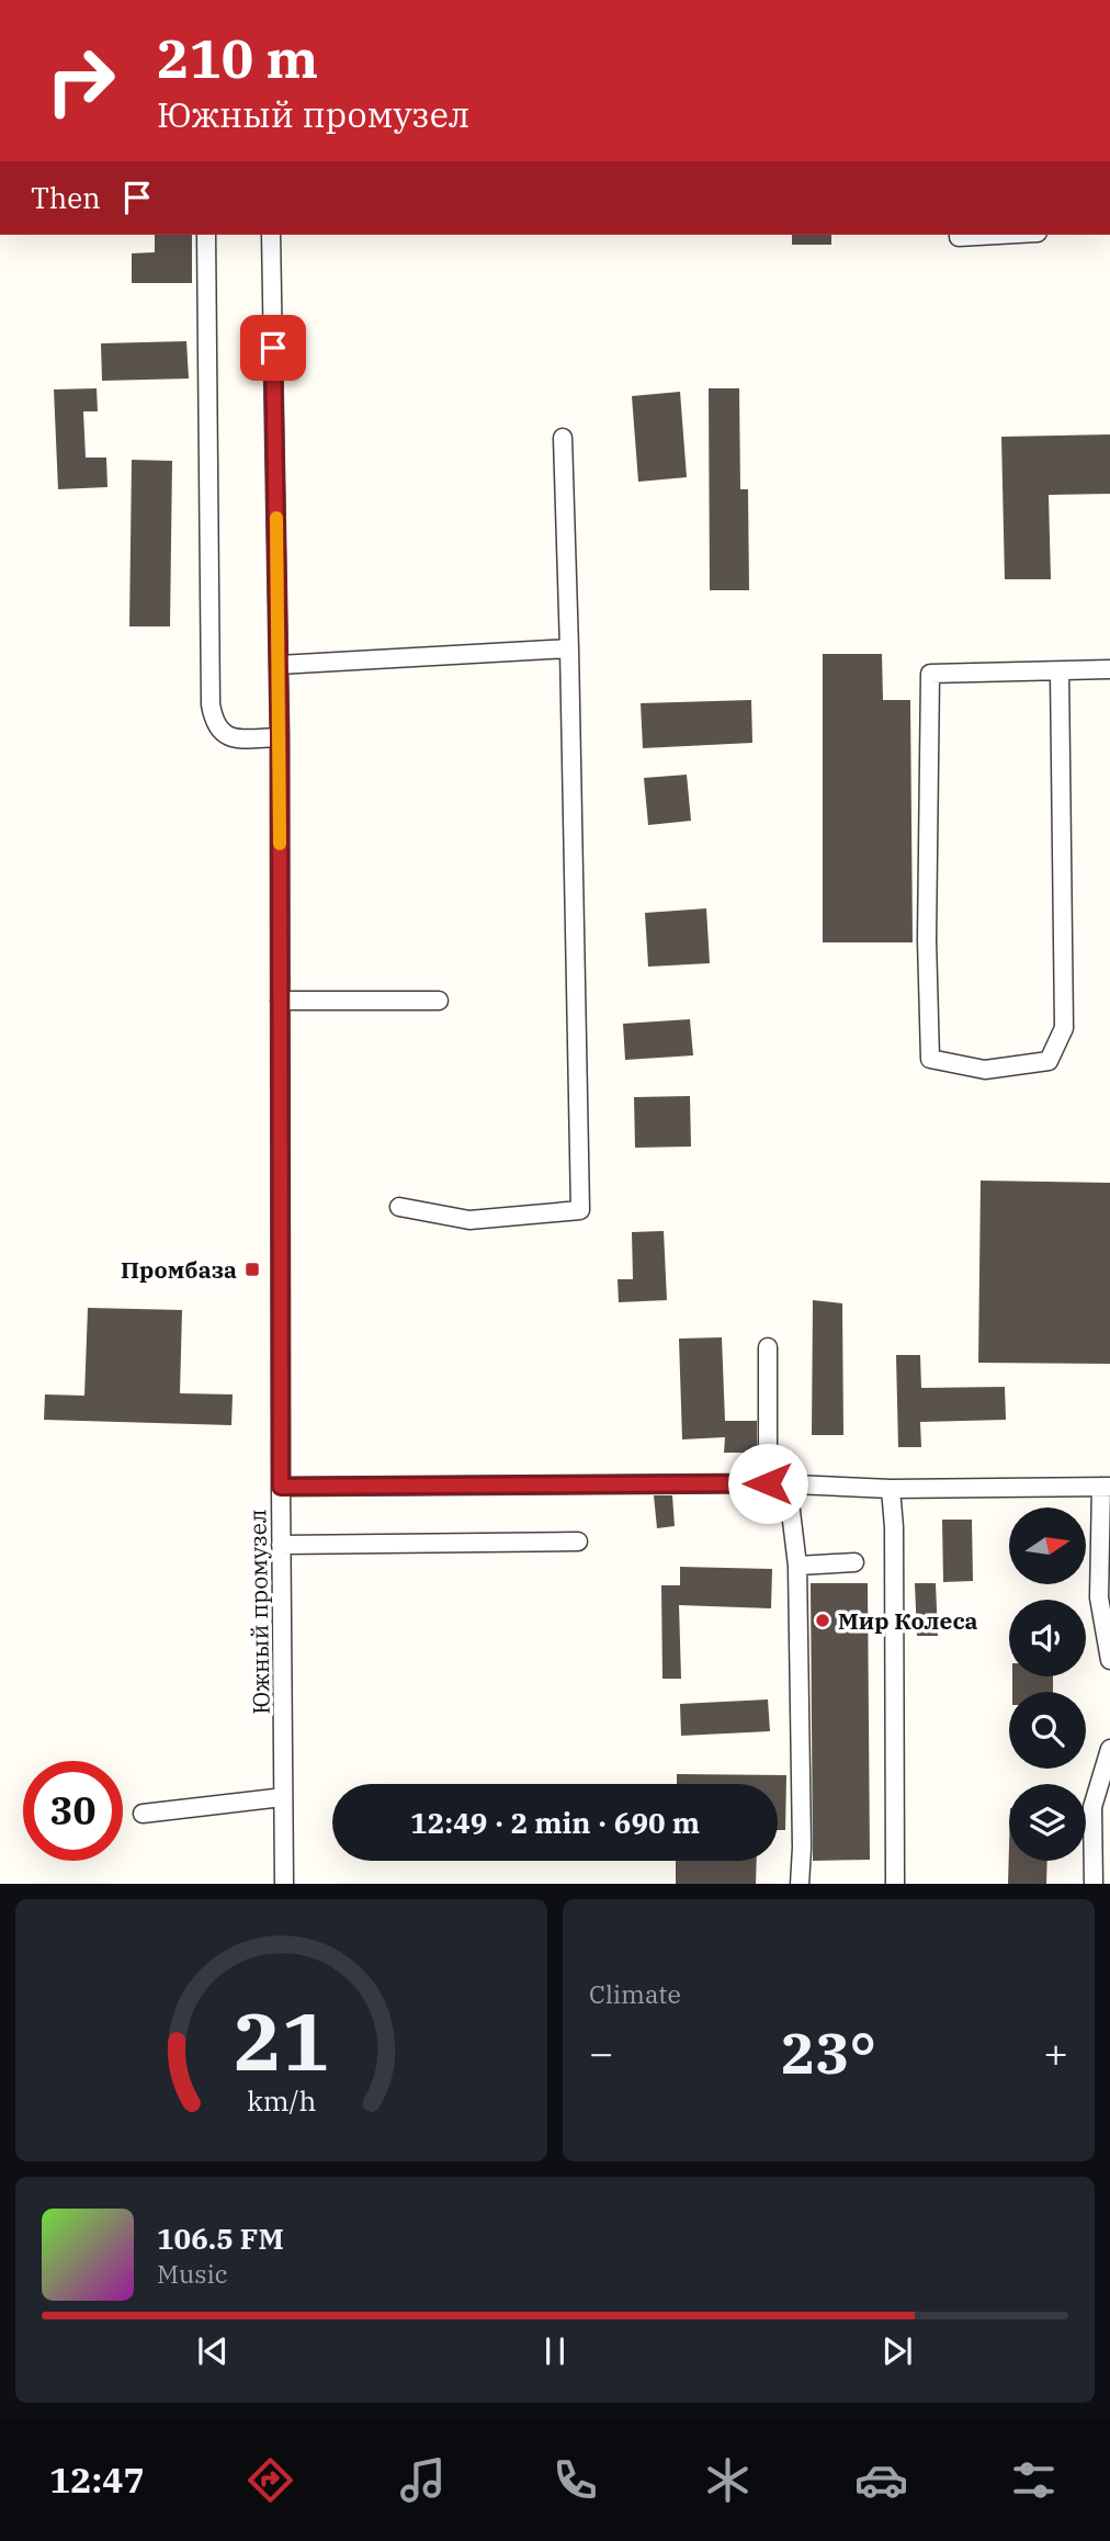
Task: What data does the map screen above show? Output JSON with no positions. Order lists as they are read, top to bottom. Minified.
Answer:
{"streets":{"street":["Южный промузел"]},"places":{"transit":["Промбаза"],"other":["Мир Колеса"]},"north":"right","page":{"turn":["210 m","Южный промузел"],"then":"Then","limit":"30","trip":"12:49 · 2 min · 690 m","tile":"Climate","heat":["−","23°","+"],"song":["106.5 FM","Music"],"tabs":"12:47","gauge":["21","km/h"]}}
